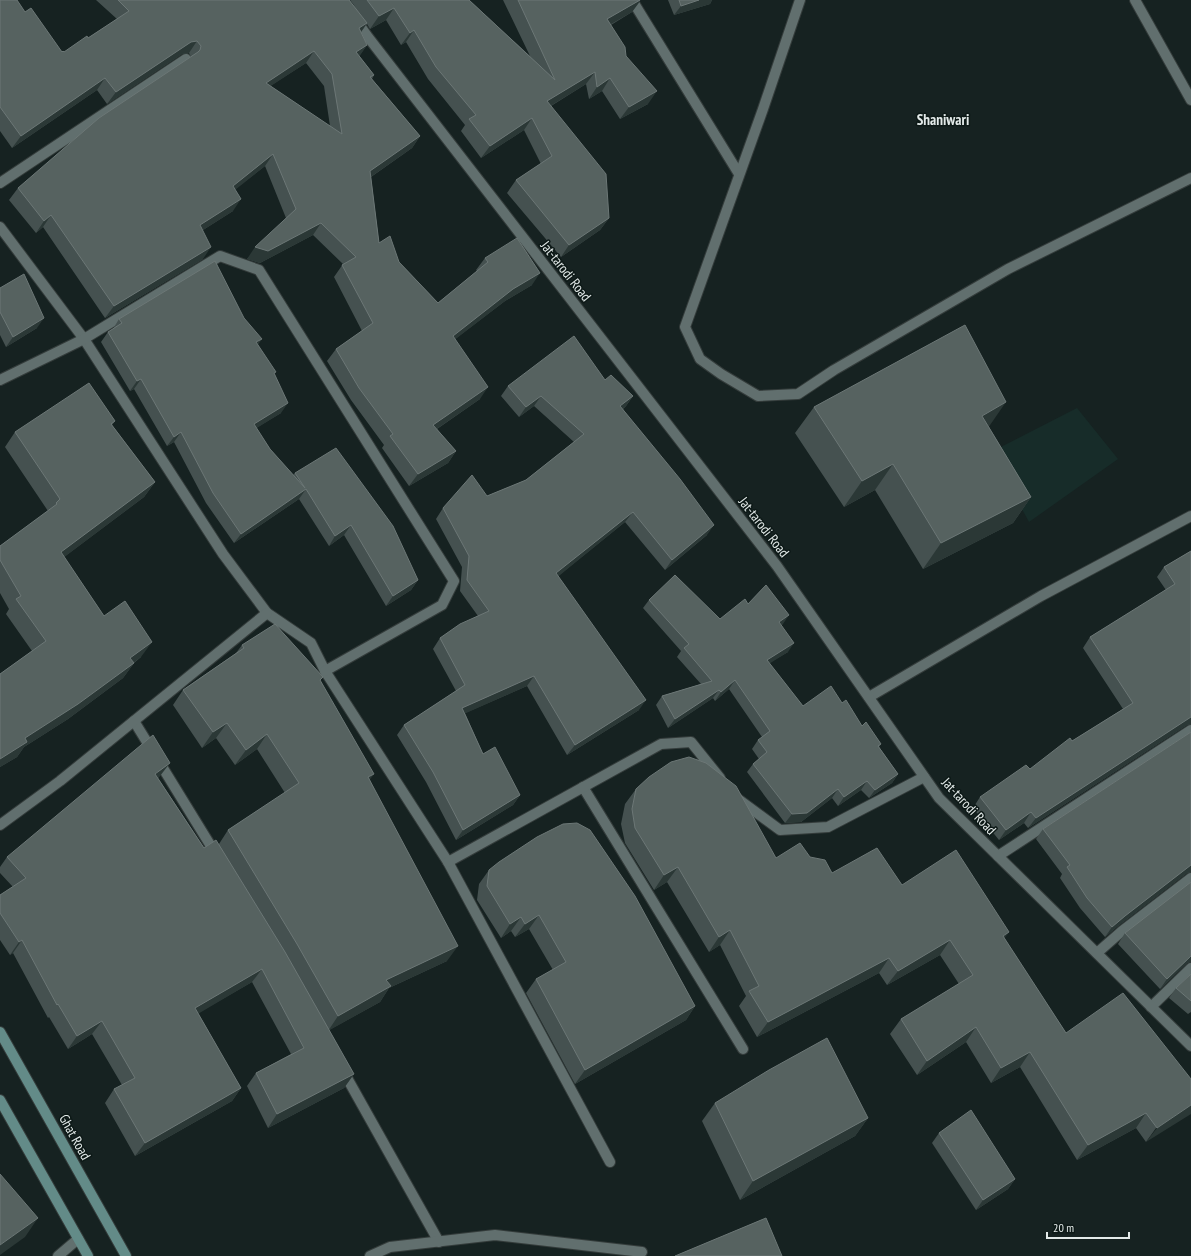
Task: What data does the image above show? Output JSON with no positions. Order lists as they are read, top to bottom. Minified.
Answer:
{"streets":{"main road":["Ghat Road"],"street":["Jat-tarodi Road"]},"districts":["Shaniwari"],"scale_bar":"20 m"}
